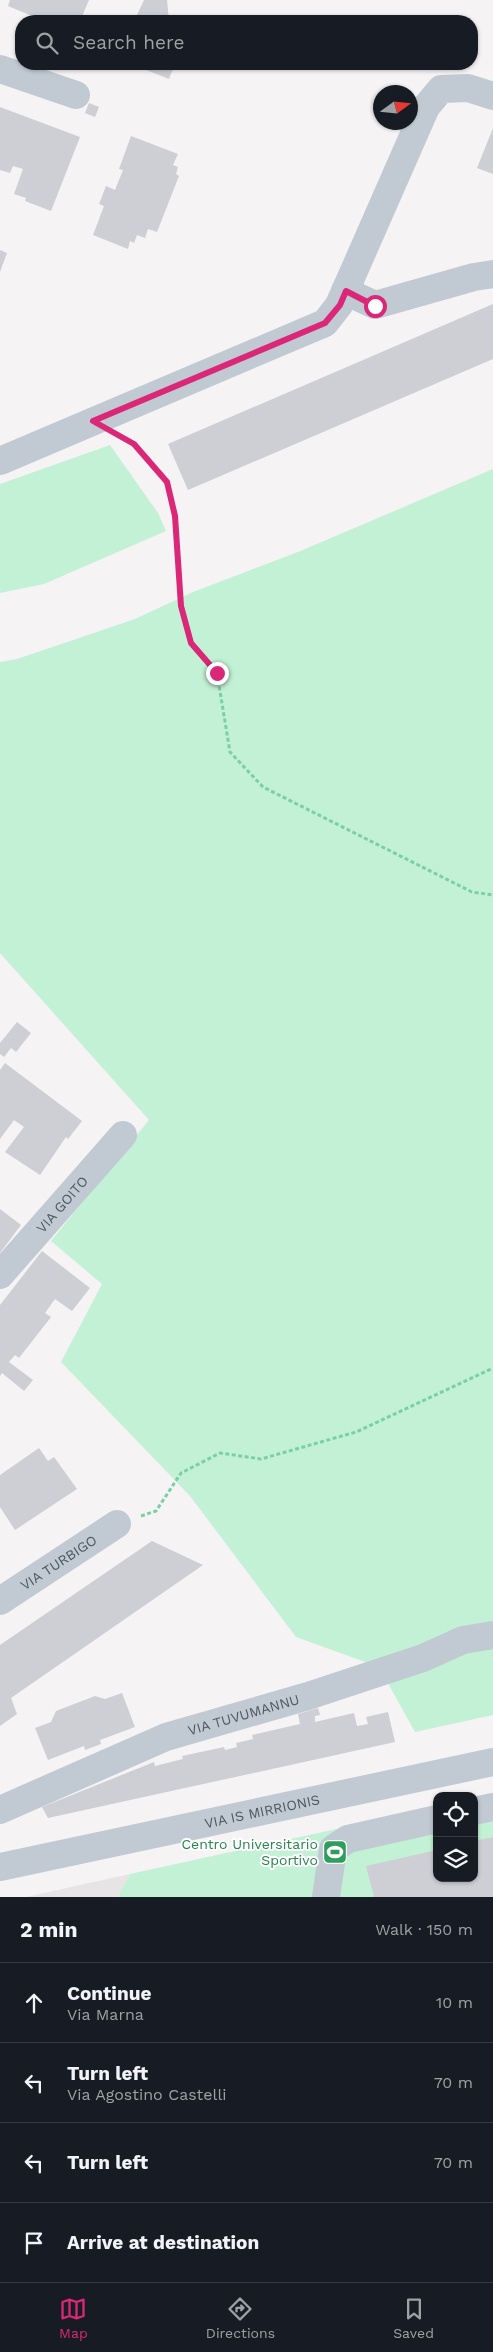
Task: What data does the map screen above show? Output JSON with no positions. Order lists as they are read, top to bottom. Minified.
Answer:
{"streets":{"street":["VIA GOITO","VIA TURBIGO","VIA TUVUMANNU","VIA IS MIRRIONIS"]},"places":{"sports":["Centro Universitario Sportivo"]},"north":"right","page":{"search":"Search here","heading":["2 min","Walk · 150 m"],"list":[["Continue","Via Marna","10 m"],["Turn left","Via Agostino Castelli","70 m"],["Turn left","70 m"],"Arrive at destination"],"nav":["Map","Directions","Saved"]}}
